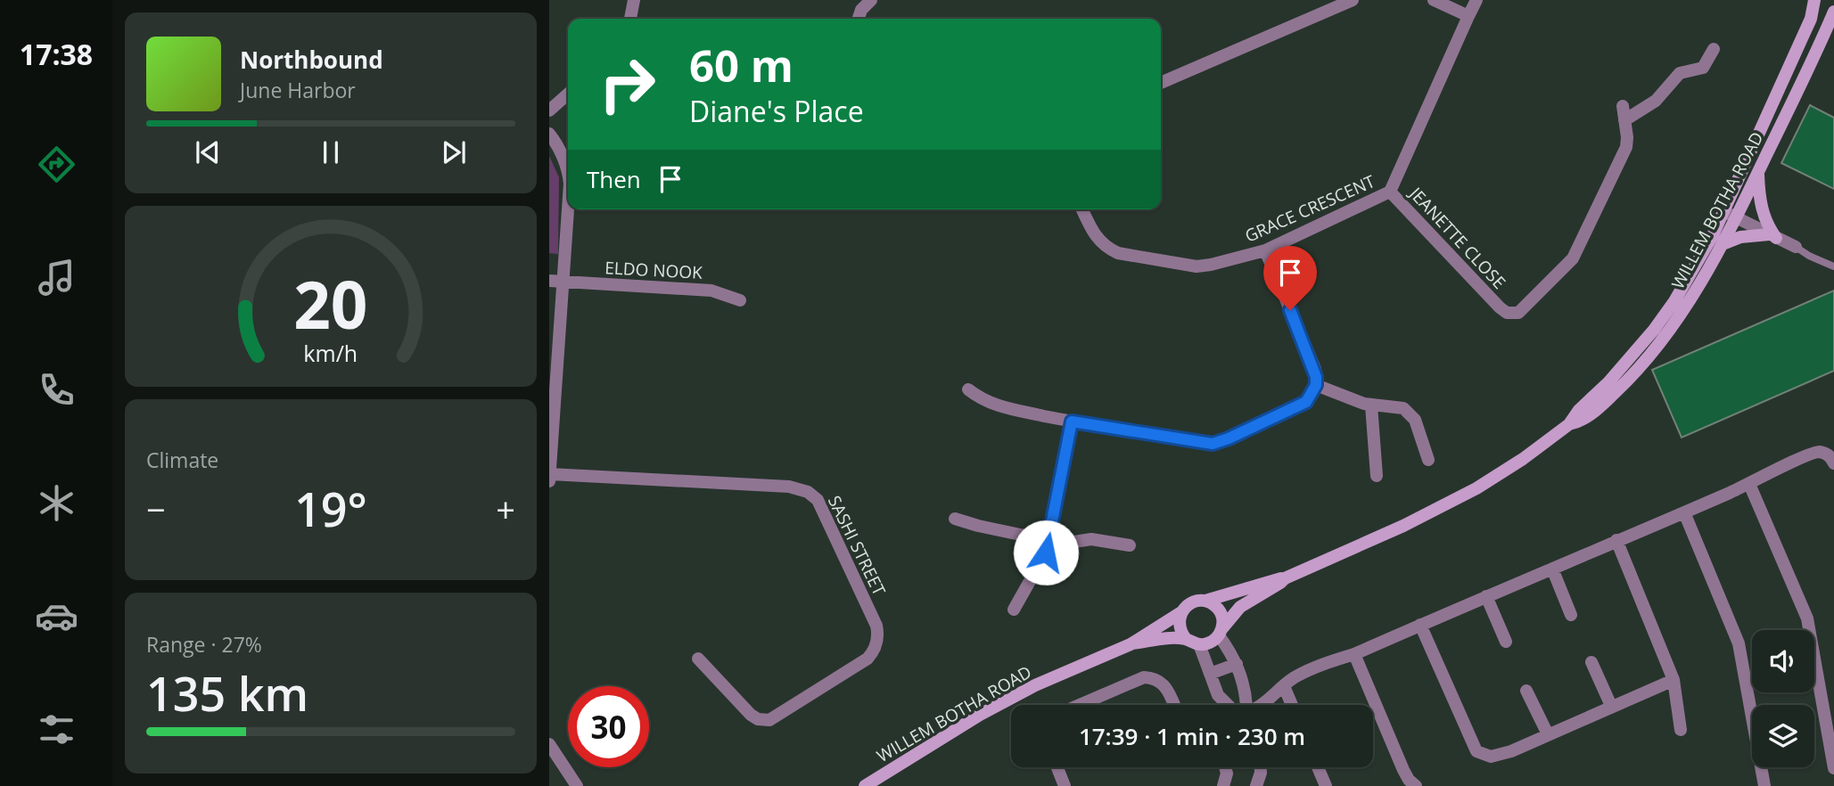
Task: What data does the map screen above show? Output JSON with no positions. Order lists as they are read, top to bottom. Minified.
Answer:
{"streets":{"street":["GRACE CRESCENT","WILLEM BOTHA ROAD","JEANETTE CLOSE","ELDO NOOK","SASHI STREET"]},"crossings":[["GRACE CRESCENT","JEANETTE CLOSE"]],"page":{"tabs":"17:38","turn":["60 m","Diane's Place"],"song":["Northbound","June Harbor"],"then":"Then","tile":["Climate",["Range · 27%","135 km"]],"heat":["−","19°","+"],"limit":"30","trip":"17:39 · 1 min · 230 m","gauge":["20","km/h"]}}
